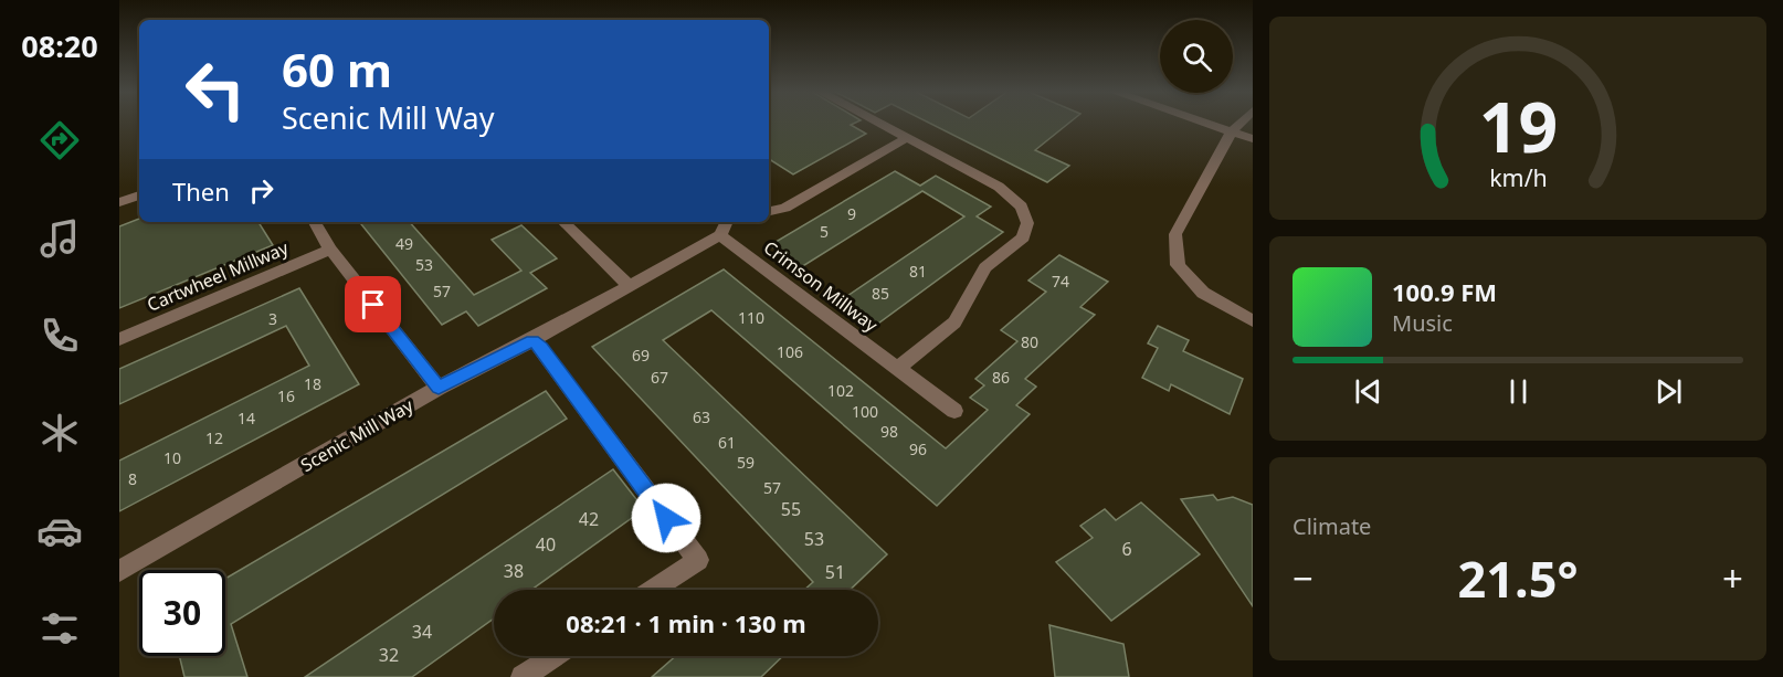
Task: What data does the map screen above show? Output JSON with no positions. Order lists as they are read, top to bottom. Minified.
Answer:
{"streets":{"street":["Cartwheel Millway","Crimson Millway","Scenic Mill Way"]},"crossings":[["Crimson Millway","Scenic Mill Way"]],"house_numbers":["9","5","49","53","81","74","57","85","110","3","80","106","69","67","86","18","102","16","100","63","14","98","12","61","96","10","59","8","57","55","42","53","40","6","38","51","34","32"],"page":{"tabs":"08:20","turn":["60 m","Scenic Mill Way"],"then":"Then","song":["100.9 FM","Music"],"tile":"Climate","heat":["−","21.5°","+"],"limit":"30","trip":"08:21 · 1 min · 130 m","gauge":["19","km/h"]}}
